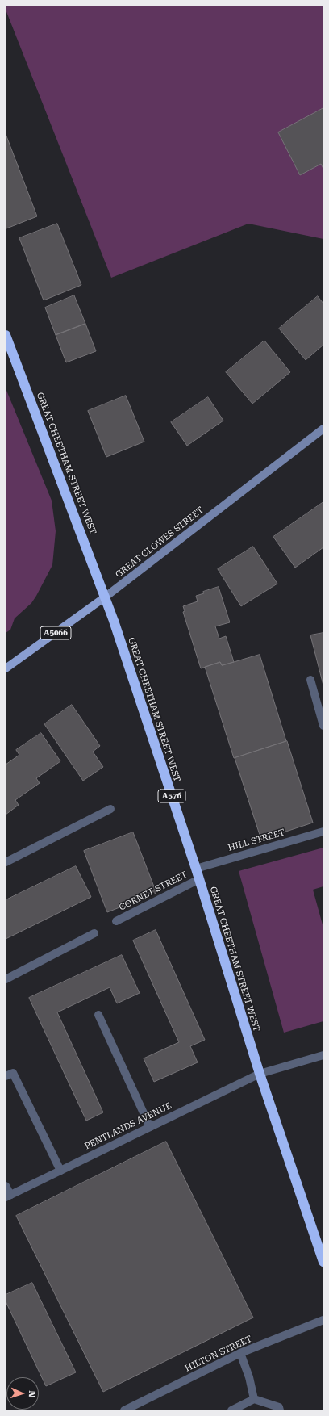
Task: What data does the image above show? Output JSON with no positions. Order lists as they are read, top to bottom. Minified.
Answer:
{"streets":{"highway":["GREAT CHEETHAM STREET WEST","A576"],"main road":["GREAT CLOWES STREET","A5066"],"street":["HILL STREET","CORNET STREET","PENTLANDS AVENUE","HILTON STREET"]},"crossings":[["GREAT CHEETHAM STREET WEST","GREAT CLOWES STREET"],["GREAT CHEETHAM STREET WEST","HILL STREET"],["GREAT CHEETHAM STREET WEST","CORNET STREET"],["GREAT CHEETHAM STREET WEST","PENTLANDS AVENUE"]],"north":"right"}
